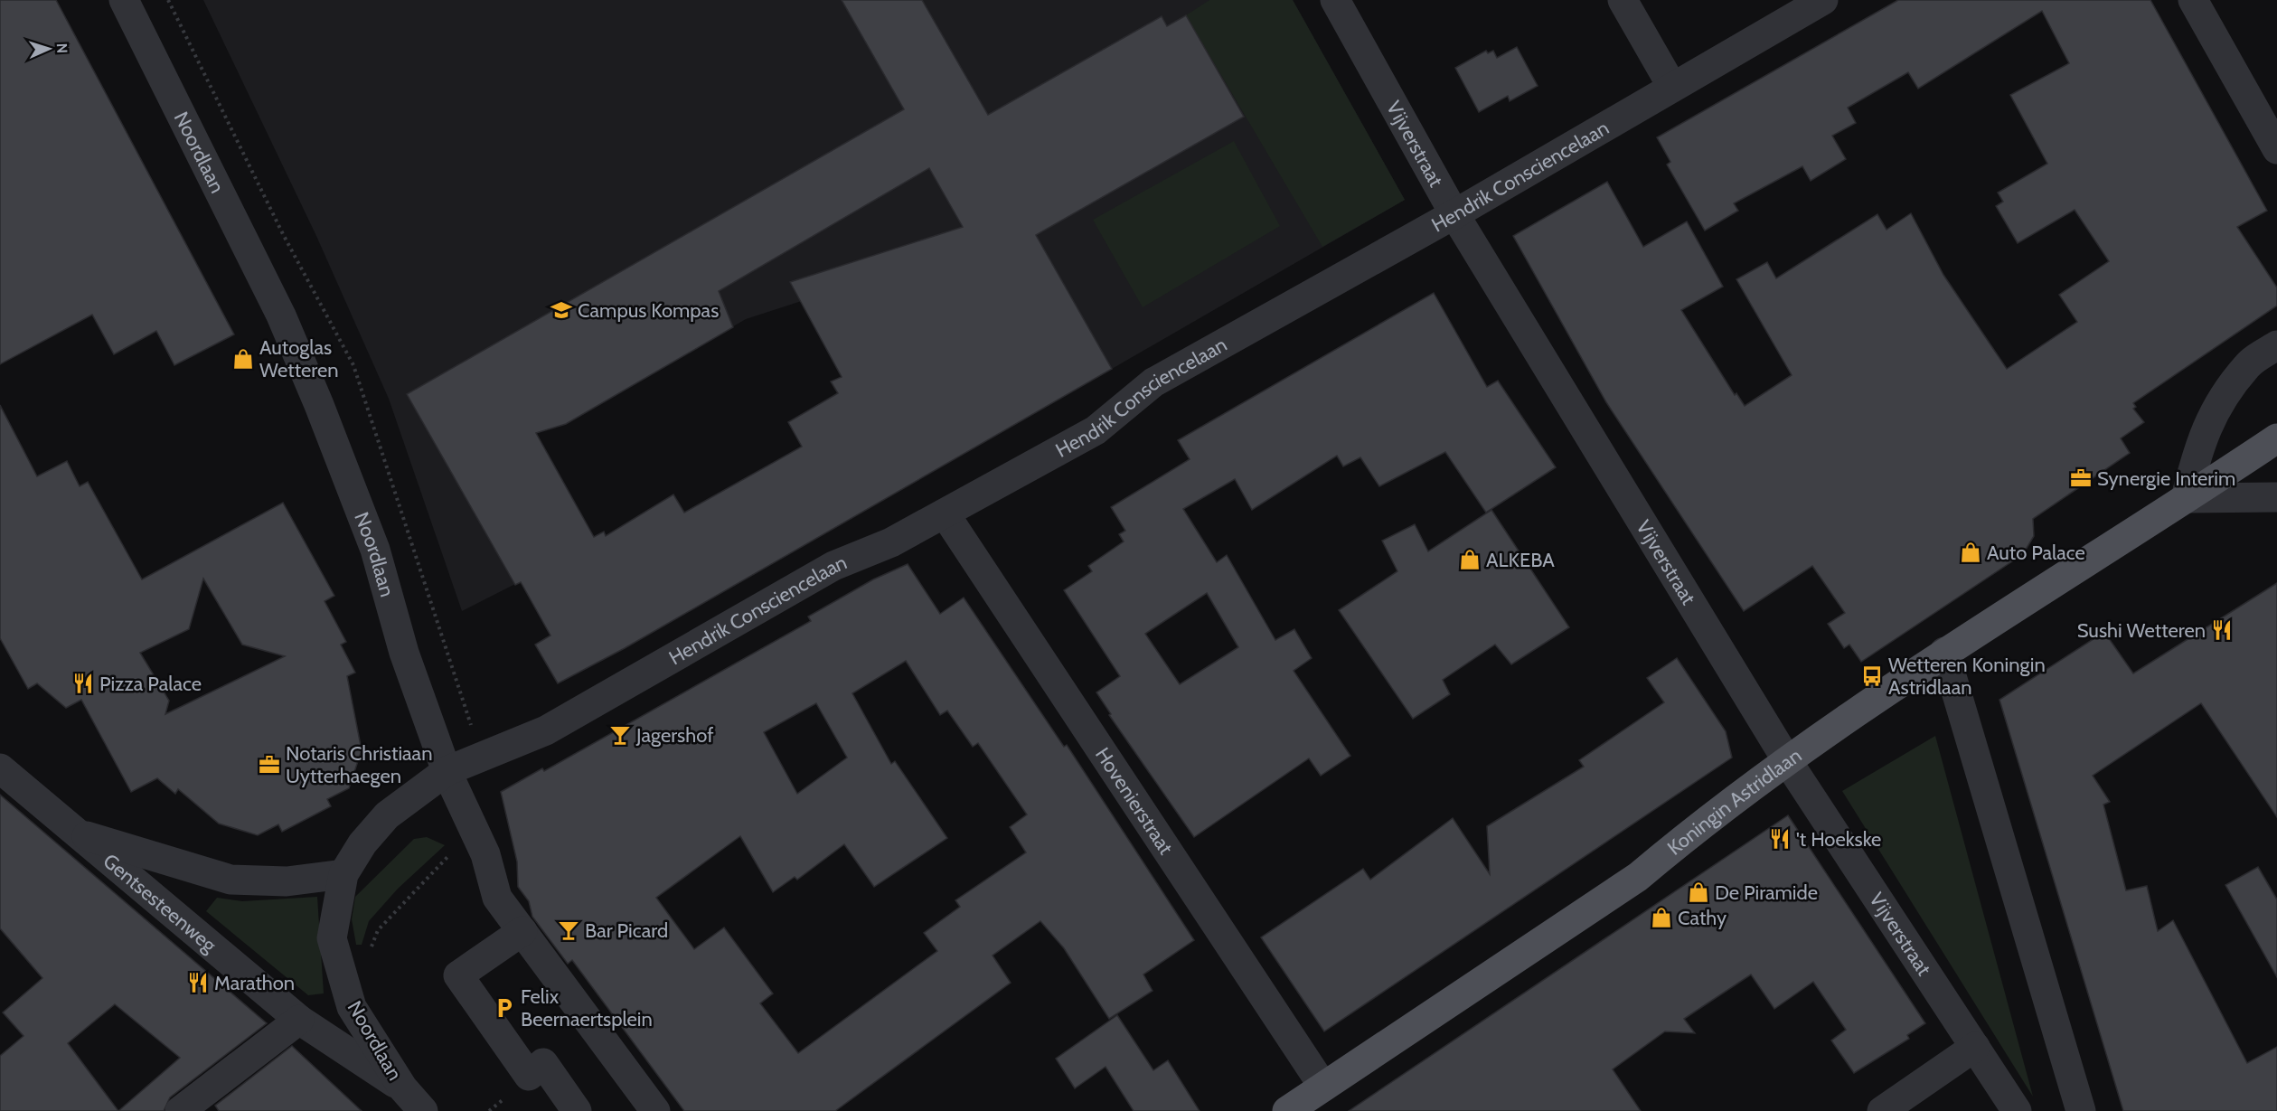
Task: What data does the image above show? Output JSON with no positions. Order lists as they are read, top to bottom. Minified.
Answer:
{"streets":{"main road":["Koningin Astridlaan"],"street":["Vijverstraat","Noordlaan","Hendrik Consciencelaan","Hovenierstraat","Gentsesteenweg"]},"crossings":[["Vijverstraat","Hendrik Consciencelaan"],["Vijverstraat","Koningin Astridlaan"],["Noordlaan","Hendrik Consciencelaan"],["Noordlaan","Gentsesteenweg"],["Hendrik Consciencelaan","Hovenierstraat"],["Hovenierstraat","Koningin Astridlaan"]],"places":{"school or university":["Campus Kompas"],"shop":["Autoglas Wetteren","Auto Palace","ALKEBA","De Piramide","Cathy"],"office":["Synergie Interim","Notaris Christiaan Uytterhaegen"],"restaurant":["Sushi Wetteren","Pizza Palace","'t Hoekske","Marathon"],"bus stop":["Wetteren Koningin Astridlaan"],"bar":["Jagershof","Bar Picard"],"parking":["Felix Beernaertsplein"]},"north":"right"}
